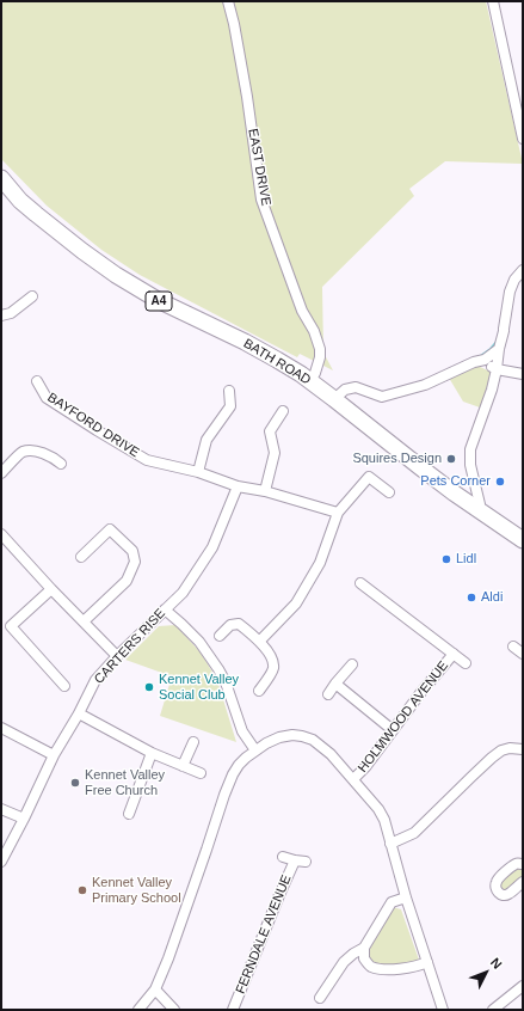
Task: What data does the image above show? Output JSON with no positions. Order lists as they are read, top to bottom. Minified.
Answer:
{"streets":{"main road":["A4","BATH ROAD"],"street":["EAST DRIVE","BAYFORD DRIVE","CARTERS RISE","HOLMWOOD AVENUE","FERNDALE AVENUE"]},"crossings":[["EAST DRIVE","BATH ROAD"],["BAYFORD DRIVE","CARTERS RISE"]],"places":["Squires Design","Pets Corner","Lidl","Aldi","Kennet Valley Social Club","Kennet Valley Free Church","Kennet Valley Primary School"],"north":"top right"}
